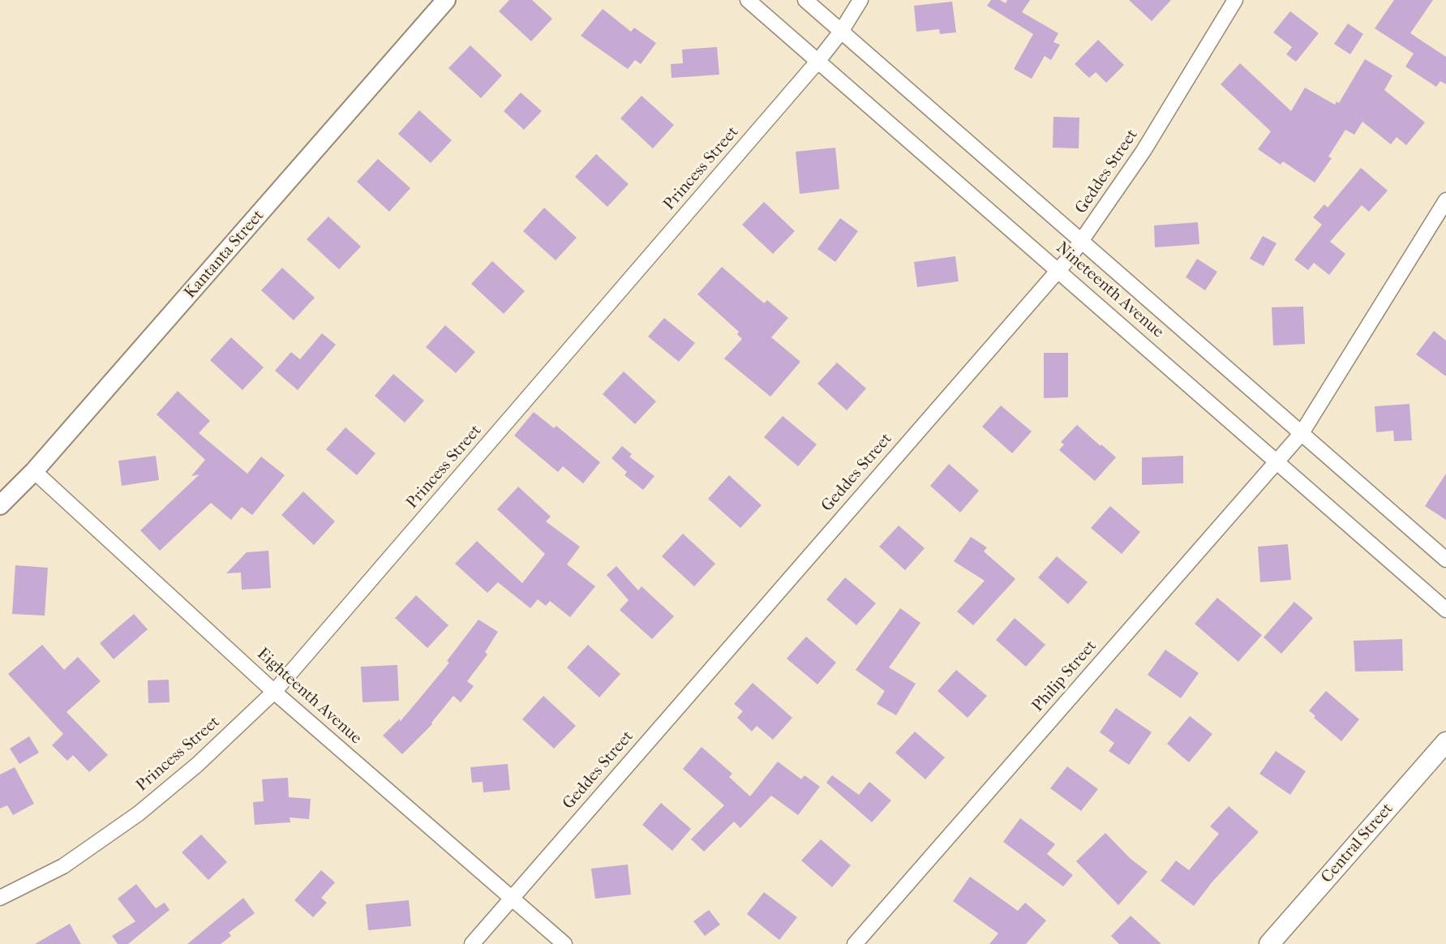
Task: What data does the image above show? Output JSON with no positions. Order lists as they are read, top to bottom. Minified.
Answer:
{"streets":{"main road":["Central Street"],"street":["Princess Street","Geddes Street","Kantanta Street","Nineteenth Avenue","Philip Street","Eighteenth Avenue"]},"crossings":[["Princess Street","Nineteenth Avenue"],["Princess Street","Eighteenth Avenue"],["Geddes Street","Nineteenth Avenue"],["Geddes Street","Eighteenth Avenue"],["Kantanta Street","Eighteenth Avenue"],["Nineteenth Avenue","Philip Street"]]}
